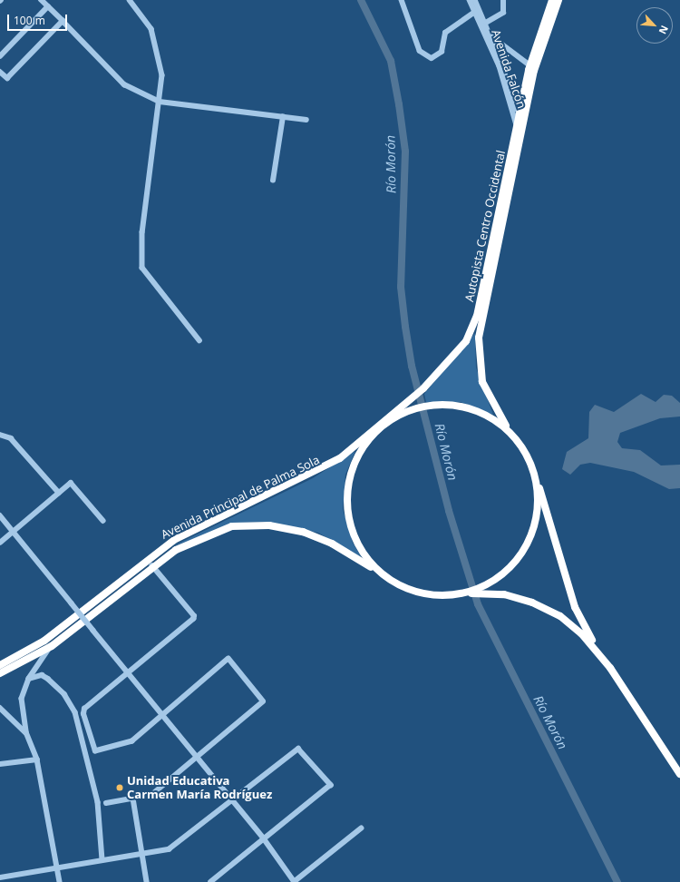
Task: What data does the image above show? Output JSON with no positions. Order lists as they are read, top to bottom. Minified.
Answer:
{"streets":{"highway":["Autopista Centro Occidental","Avenida Principal de Palma Sola"],"street":["Avenida Falcón"]},"crossings":[["Avenida Falcón","Autopista Centro Occidental"],["Autopista Centro Occidental","Avenida Principal de Palma Sola"]],"water":["Río Morón"],"places":["Unidad Educativa Carmen María Rodríguez"],"scale_bar":"100 m","north":"bottom right"}
